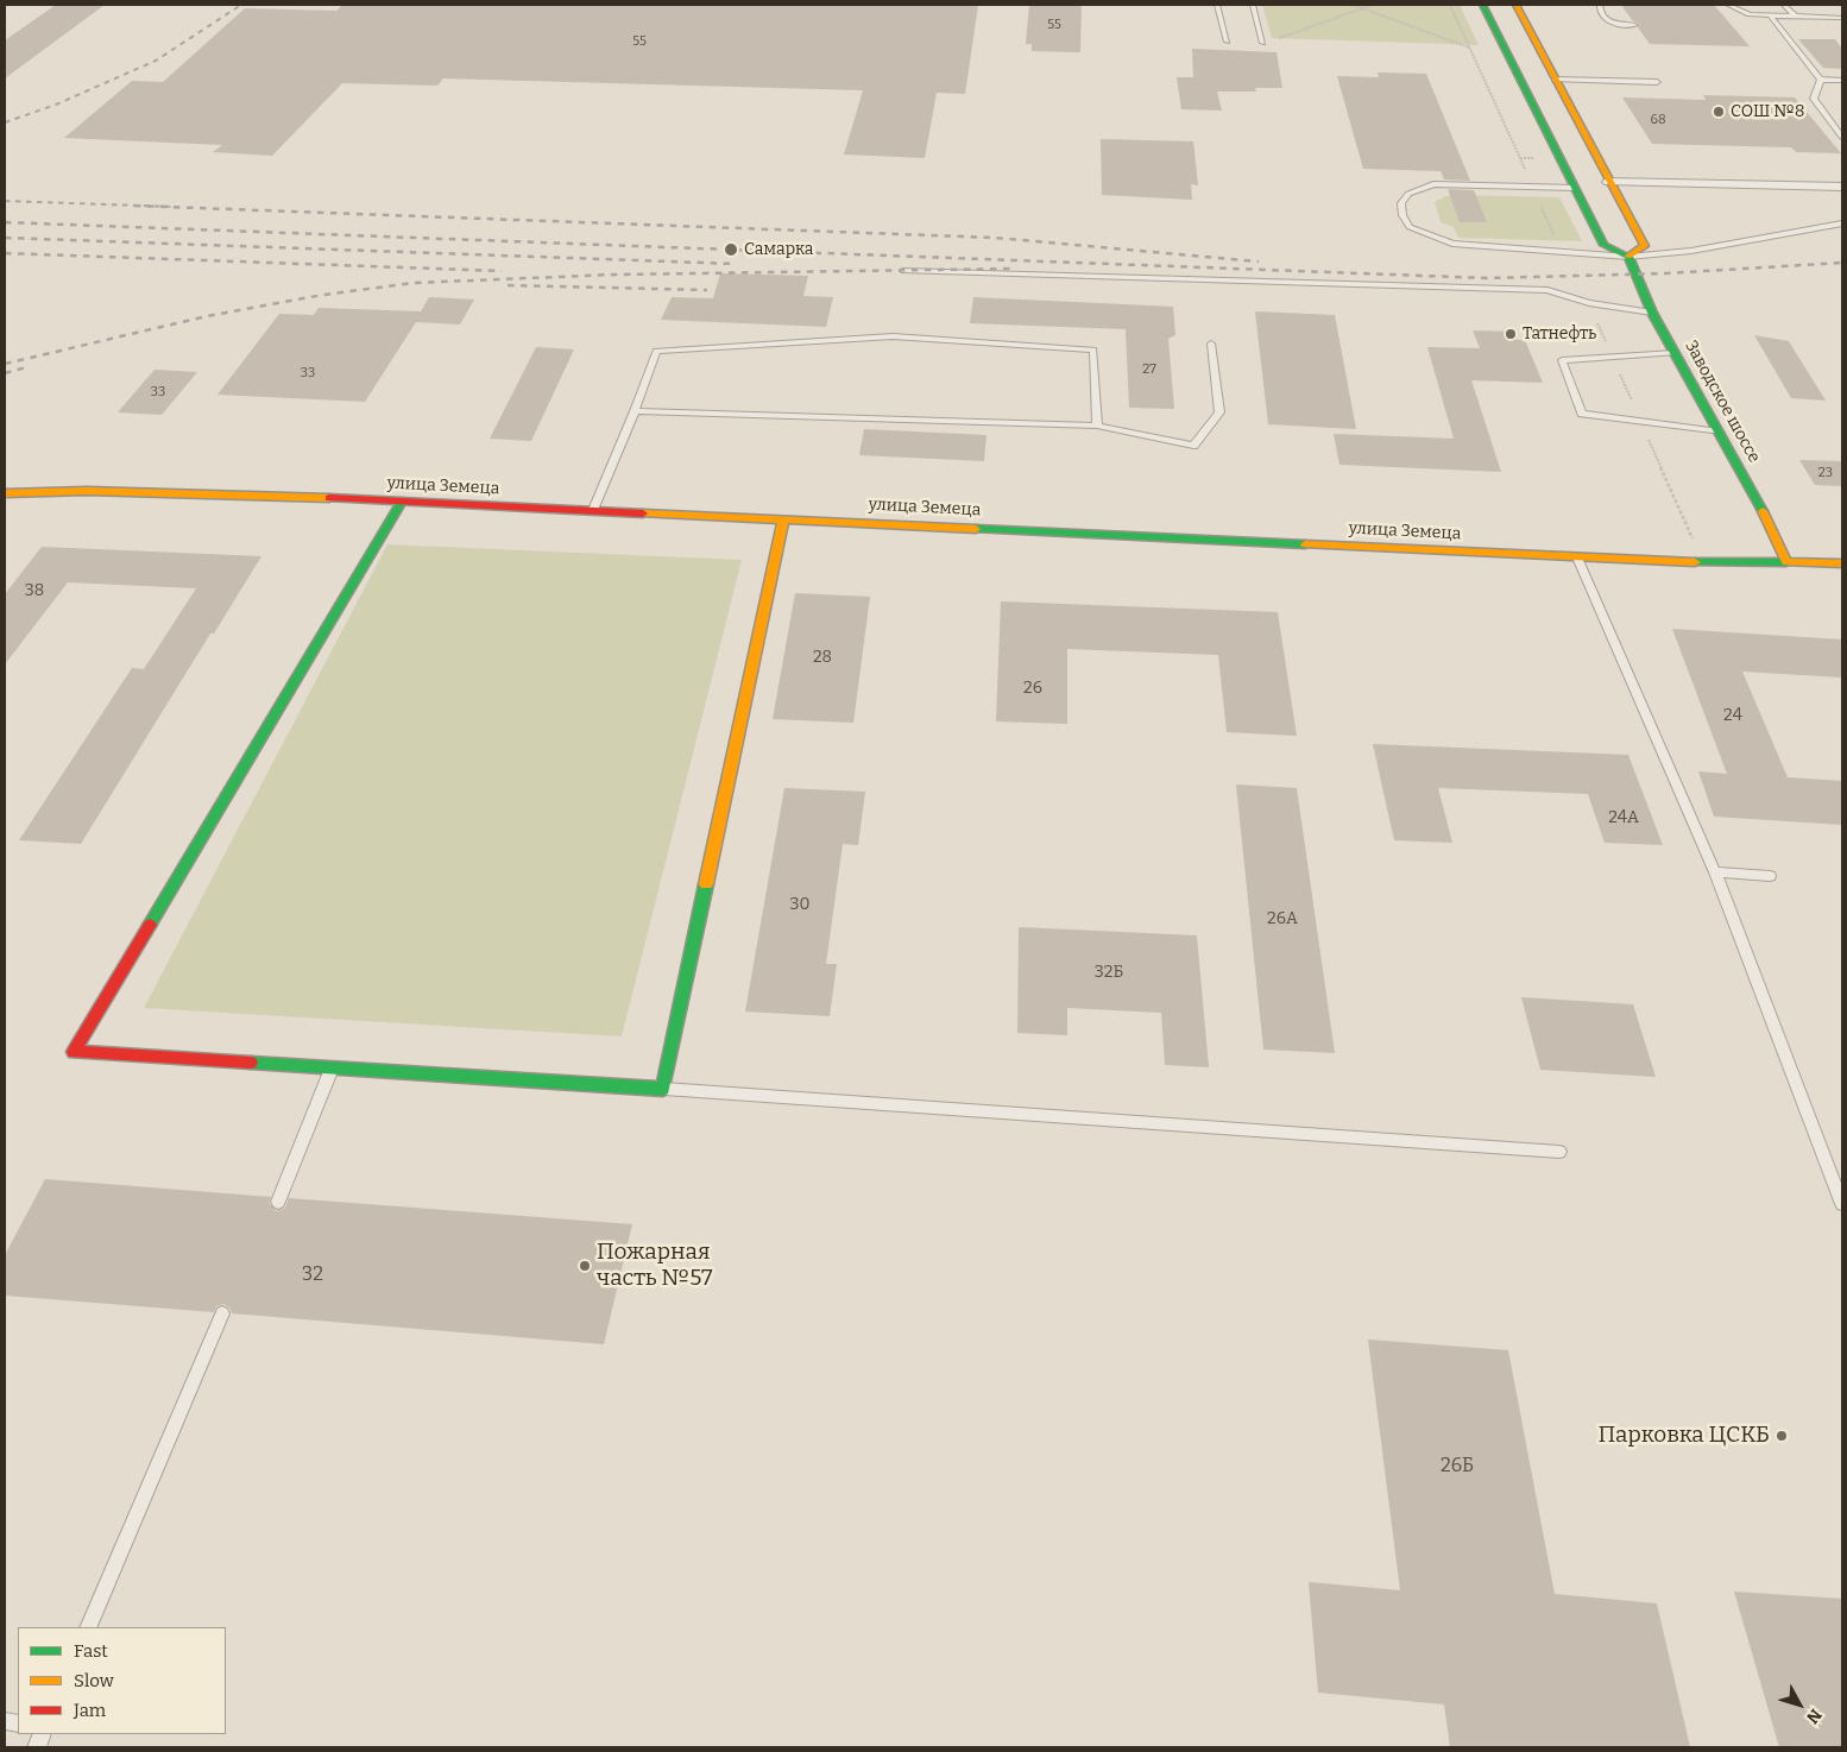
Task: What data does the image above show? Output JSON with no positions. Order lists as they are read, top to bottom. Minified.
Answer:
{"streets":{"street":["Заводское шоссе","улица Земеца"]},"crossings":[["Заводское шоссе","улица Земеца"]],"places":["СОШ №8","Самарка","Татнефть","Пожарная часть №57","Парковка ЦСКБ"],"house_numbers":["55","55","68","27","33","33","23","38","28","26","24","24А","30","26А","32Б","32","26Б"],"legend":["Fast","Slow","Jam"],"north":"bottom right"}
